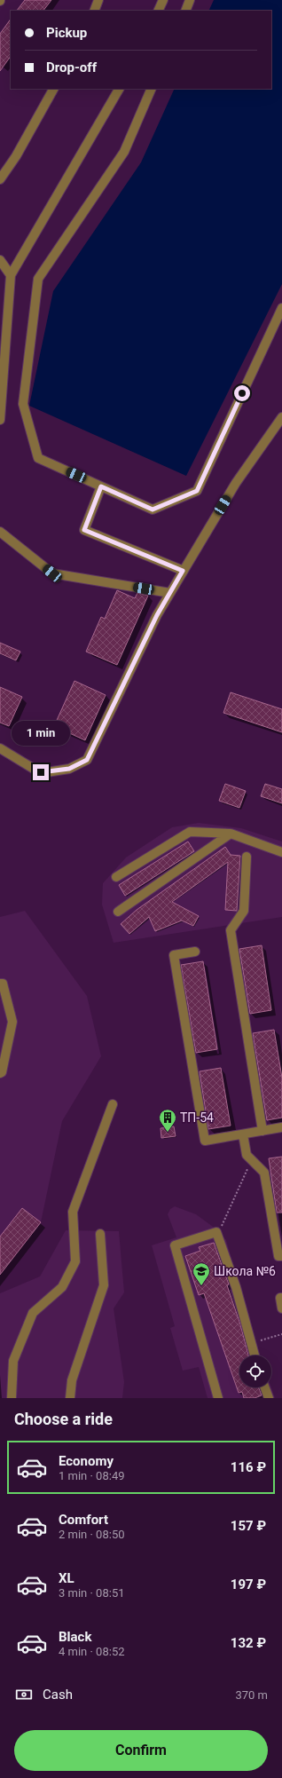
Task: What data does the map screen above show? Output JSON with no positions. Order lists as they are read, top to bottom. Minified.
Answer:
{"places":{"building":["ТП-54"],"school or university":["Школа №6"]},"page":{"banner":["Pickup","Drop-off"],"bubble":"1 min","heading":"Choose a ride","list":[{"name":"Economy","note":"1 min · 08:49","value":"116 ₽"},{"name":"Comfort","note":"2 min · 08:50","value":"157 ₽"},{"name":"XL","note":"3 min · 08:51","value":"197 ₽"},{"name":"Black","note":"4 min · 08:52","value":"132 ₽"}],"pay":["Cash","370 m"],"buttons":"Confirm"}}
